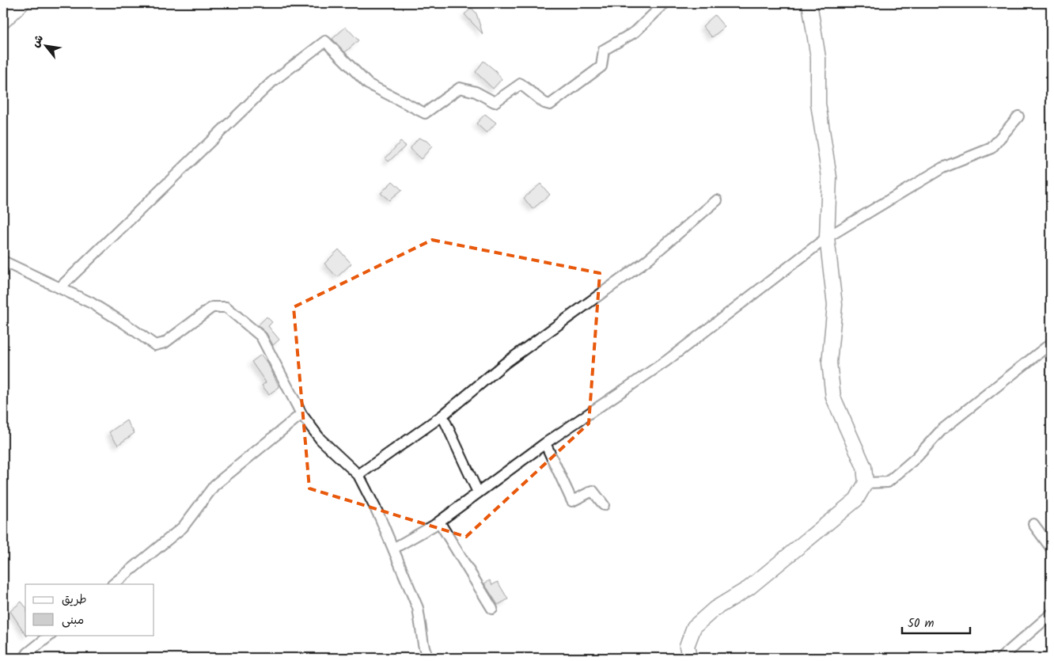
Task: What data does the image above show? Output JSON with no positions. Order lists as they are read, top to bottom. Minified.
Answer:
{"legend":["طريق","مبنى"],"scale_bar":"50 m","north":"top left"}
